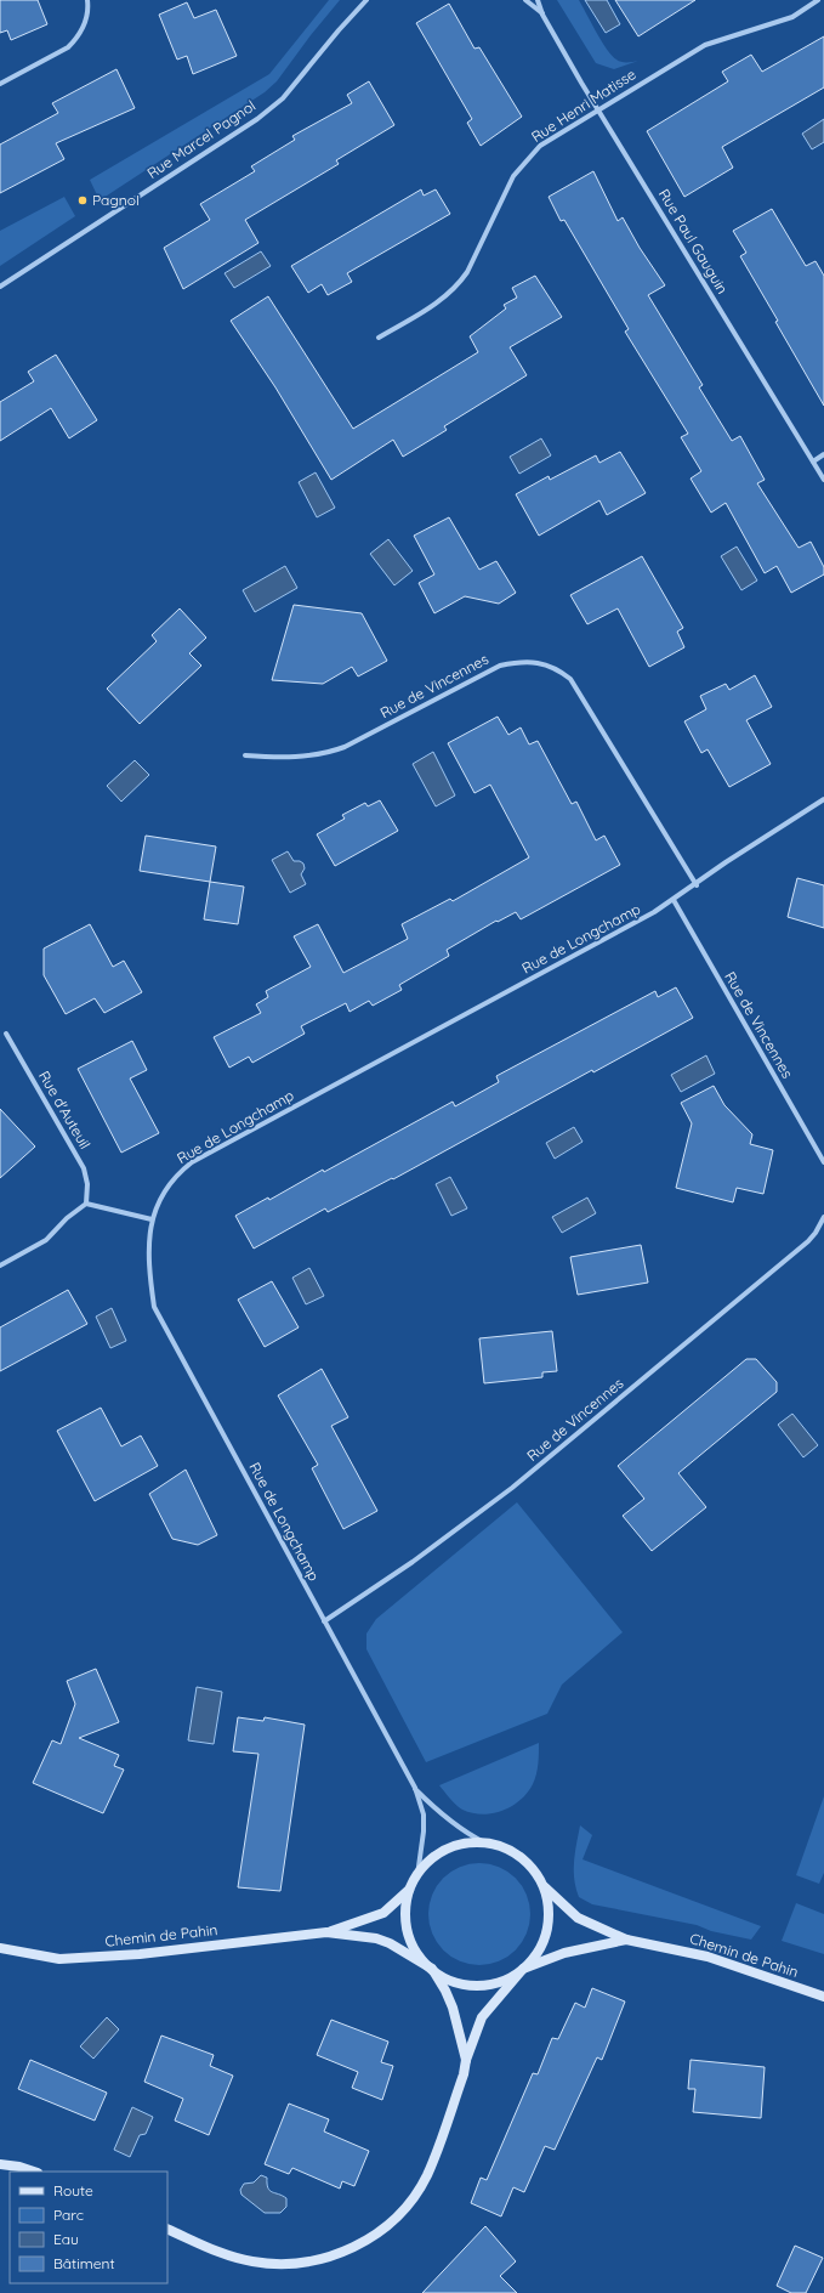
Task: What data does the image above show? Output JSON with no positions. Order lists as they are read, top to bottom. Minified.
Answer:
{"streets":{"main road":["Chemin de Pahin"],"street":["Rue Henri Matisse","Rue Marcel Pagnol","Rue Paul Gauguin","Rue de Vincennes","Rue de Longchamp","Rue d'Auteuil"]},"crossings":[["Rue Henri Matisse","Rue Paul Gauguin"],["Rue de Vincennes","Rue de Longchamp"]],"places":["Pagnol"],"legend":["Route","Parc","Eau","Bâtiment"]}
